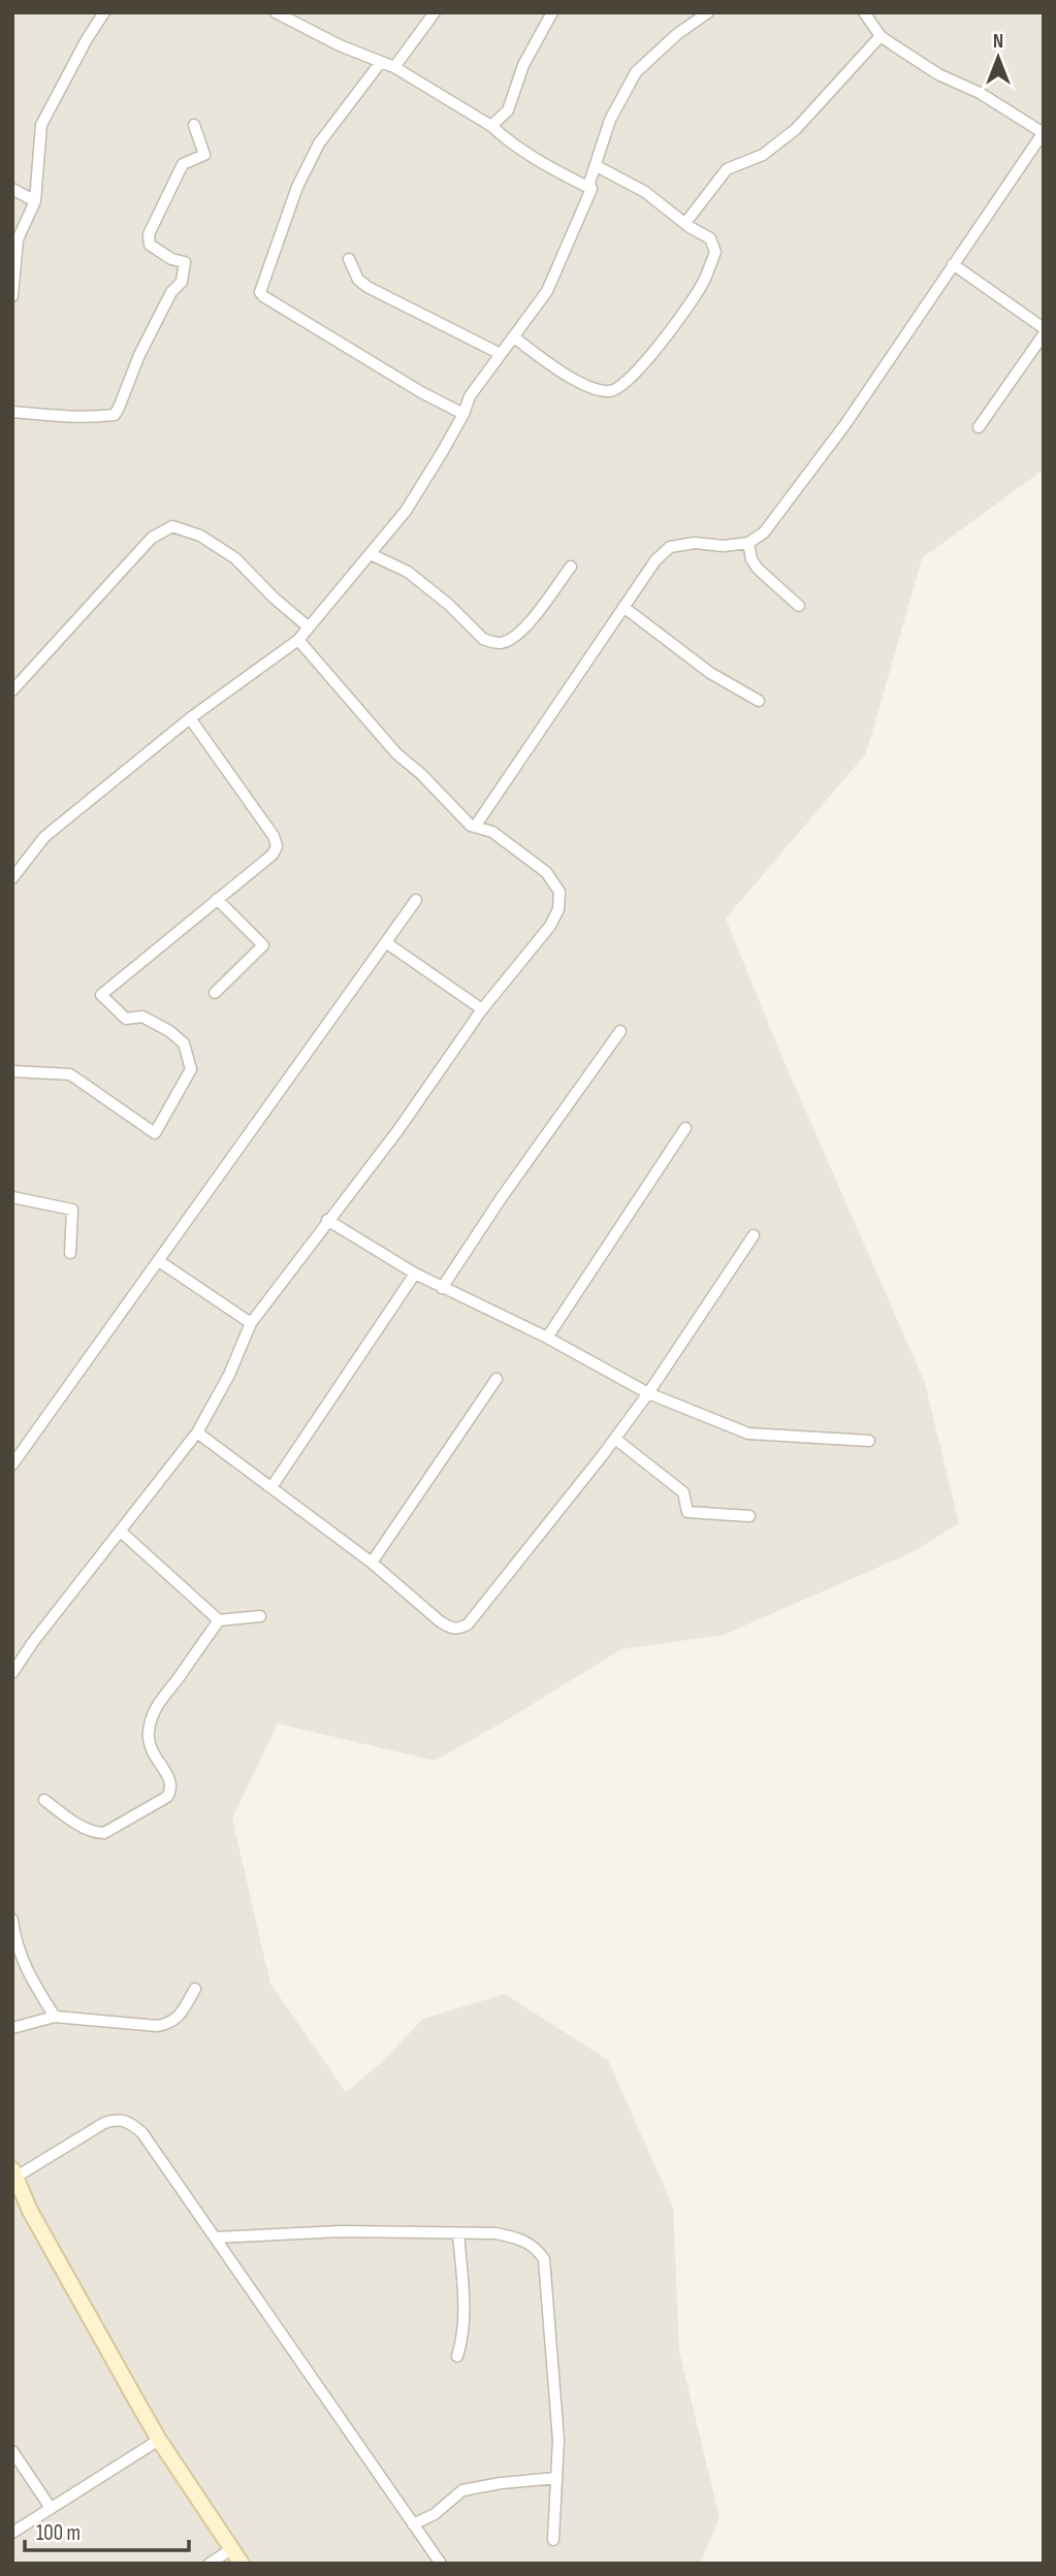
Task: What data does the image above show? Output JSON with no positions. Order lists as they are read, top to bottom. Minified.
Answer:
{"scale_bar":"100 m","north":"top"}
